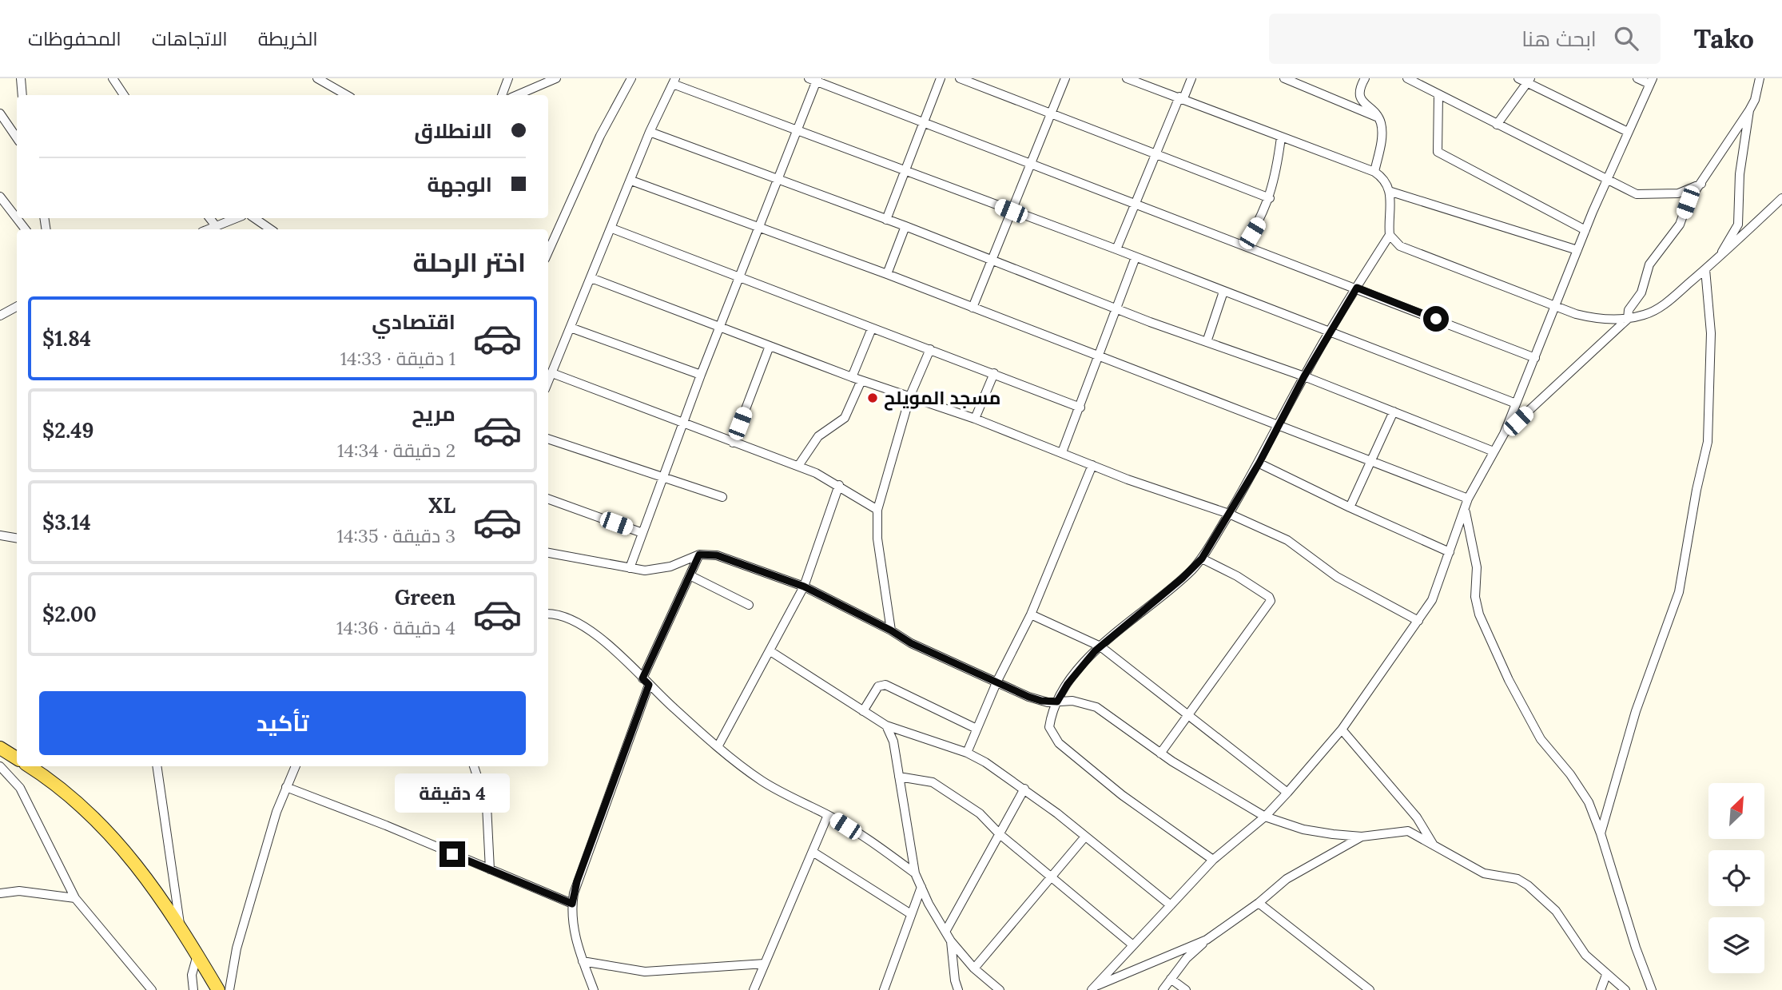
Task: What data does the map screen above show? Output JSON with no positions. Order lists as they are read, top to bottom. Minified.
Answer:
{"places":["مسجد المويلح"],"north":"top right","page":{"header":"Tako","search":"ابحث هنا","nav":["الخريطة","الاتجاهات","المحفوظات"],"banner":["الانطلاق","الوجهة"],"heading":"اختر الرحلة","list":[{"name":"اقتصادي","note":"1 دقيقة · 14:33","value":"$1.84"},{"name":"مريح","note":"2 دقيقة · 14:34","value":"$2.49"},{"name":"XL","note":"3 دقيقة · 14:35","value":"$3.14"},{"name":"Green","note":"4 دقيقة · 14:36","value":"$2.00"}],"buttons":"تأكيد","bubble":"4 دقيقة"}}
